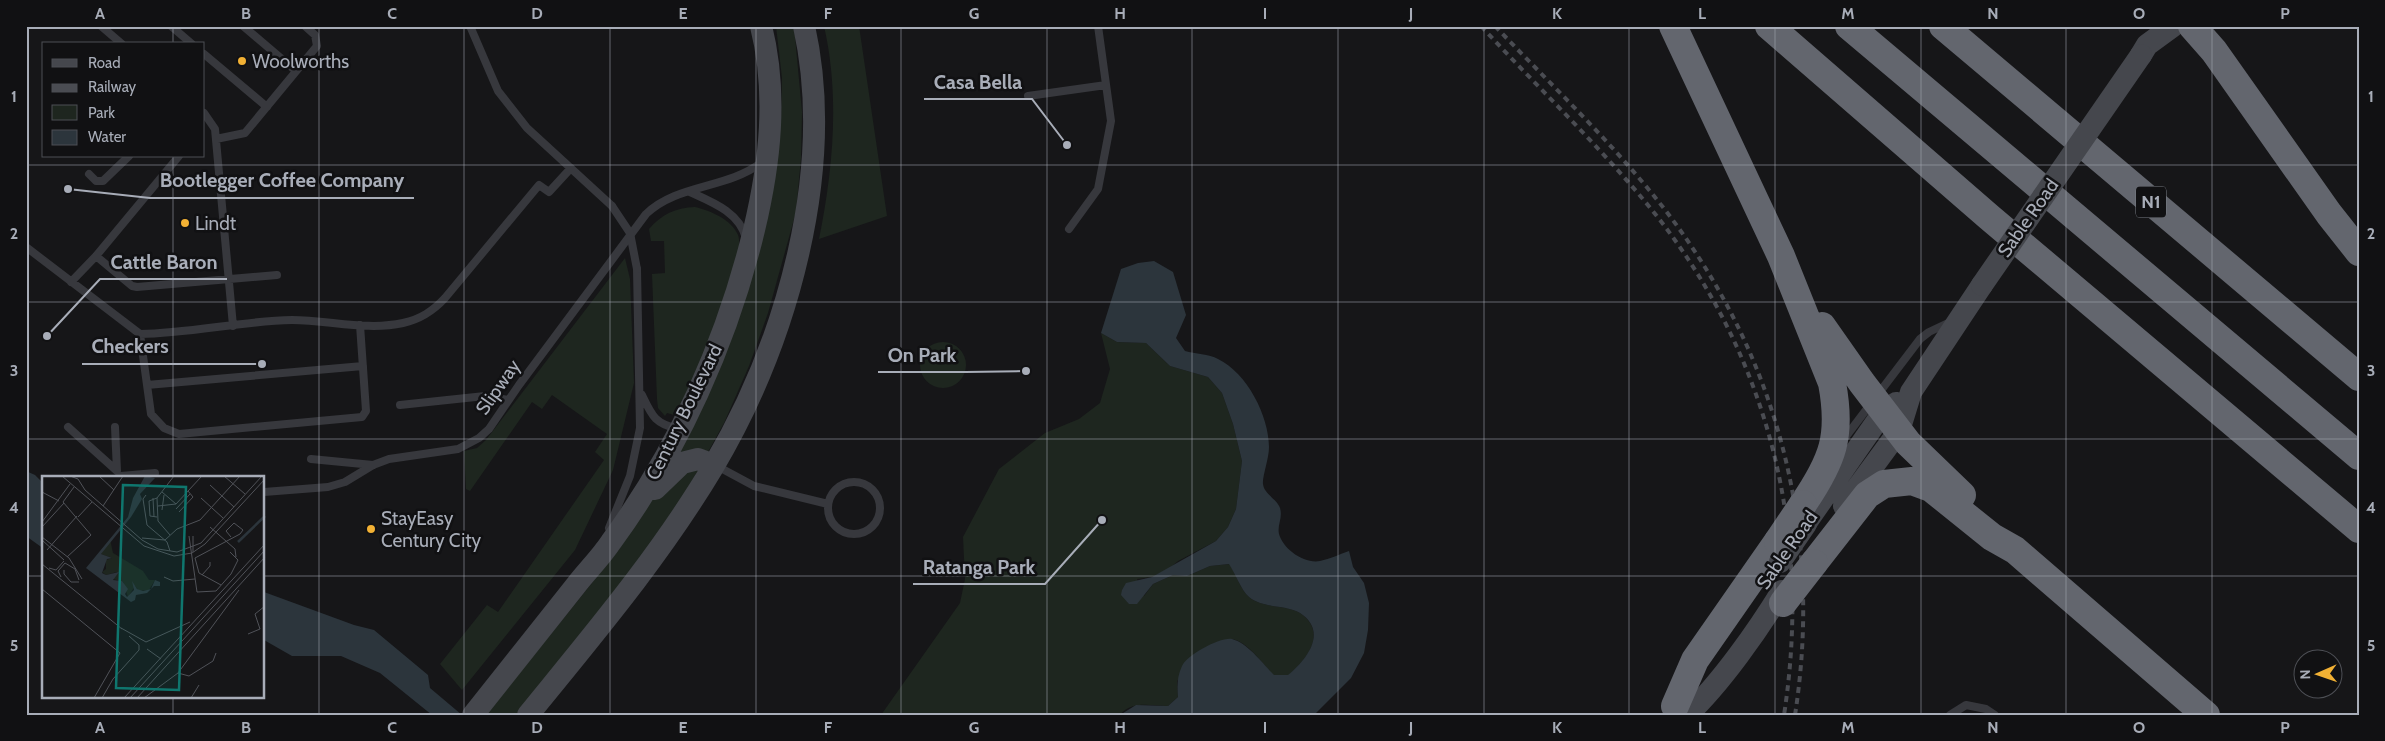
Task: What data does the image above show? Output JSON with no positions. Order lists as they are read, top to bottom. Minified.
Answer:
{"streets":{"highway":["N1"],"main road":["Sable Road","Century Boulevard"],"lane":["Slipway"]},"crossings":[["Slipway","Century Boulevard"]],"places":["Woolworths","Casa Bella","Bootlegger Coffee Company","Lindt","Cattle Baron","Checkers","On Park","Ratanga Park","StayEasy Century City"],"legend":["Road","Railway","Park","Water"],"north":"left","grid":{"columns":["A","B","C","D","E","F","G","H","I","J","K","L","M","N","O","P"],"rows":["1","2","3","4","5"]}}
